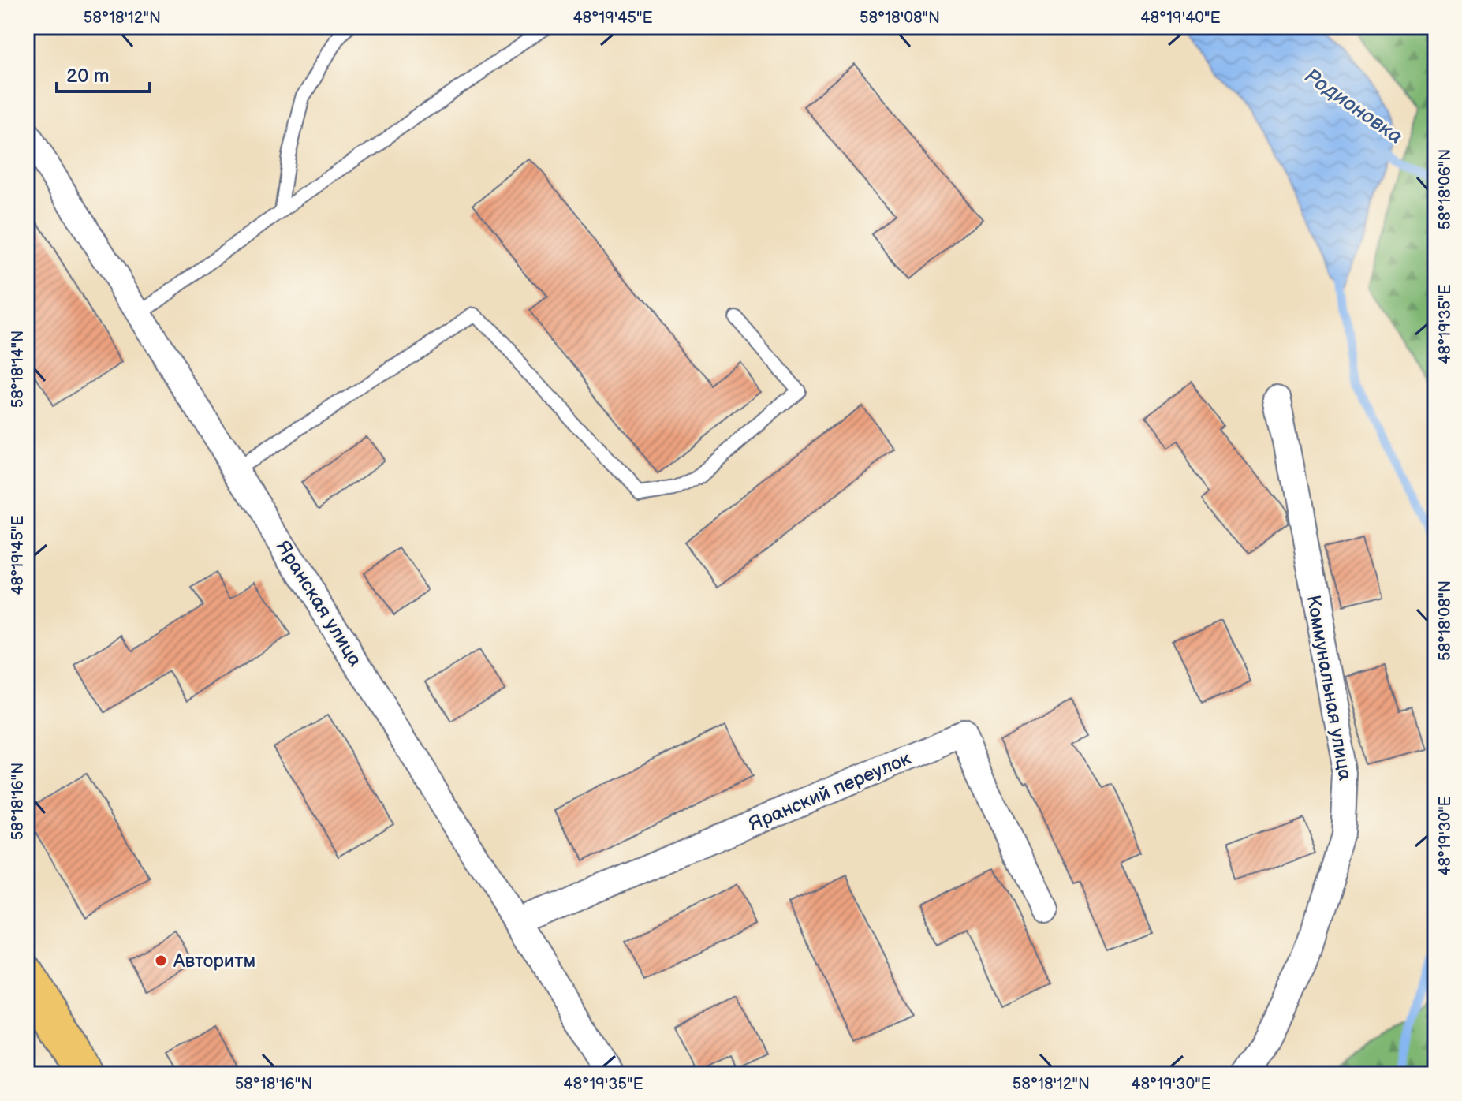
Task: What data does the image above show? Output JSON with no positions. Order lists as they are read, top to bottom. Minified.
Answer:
{"streets":{"street":["Яранская улица","Коммунальная улица","Яранский переулок"]},"crossings":[["Яранская улица","Яранский переулок"]],"water":["Родионовка"],"places":["Авторитм"],"scale_bar":"20 m","coordinates":["58°18'12\"N","48°19'45\"E","58°18'08\"N","48°19'40\"E","58°18'06\"N","48°19'35\"E","58°18'14\"N","58°18'16\"N","48°19'30\"E"]}
